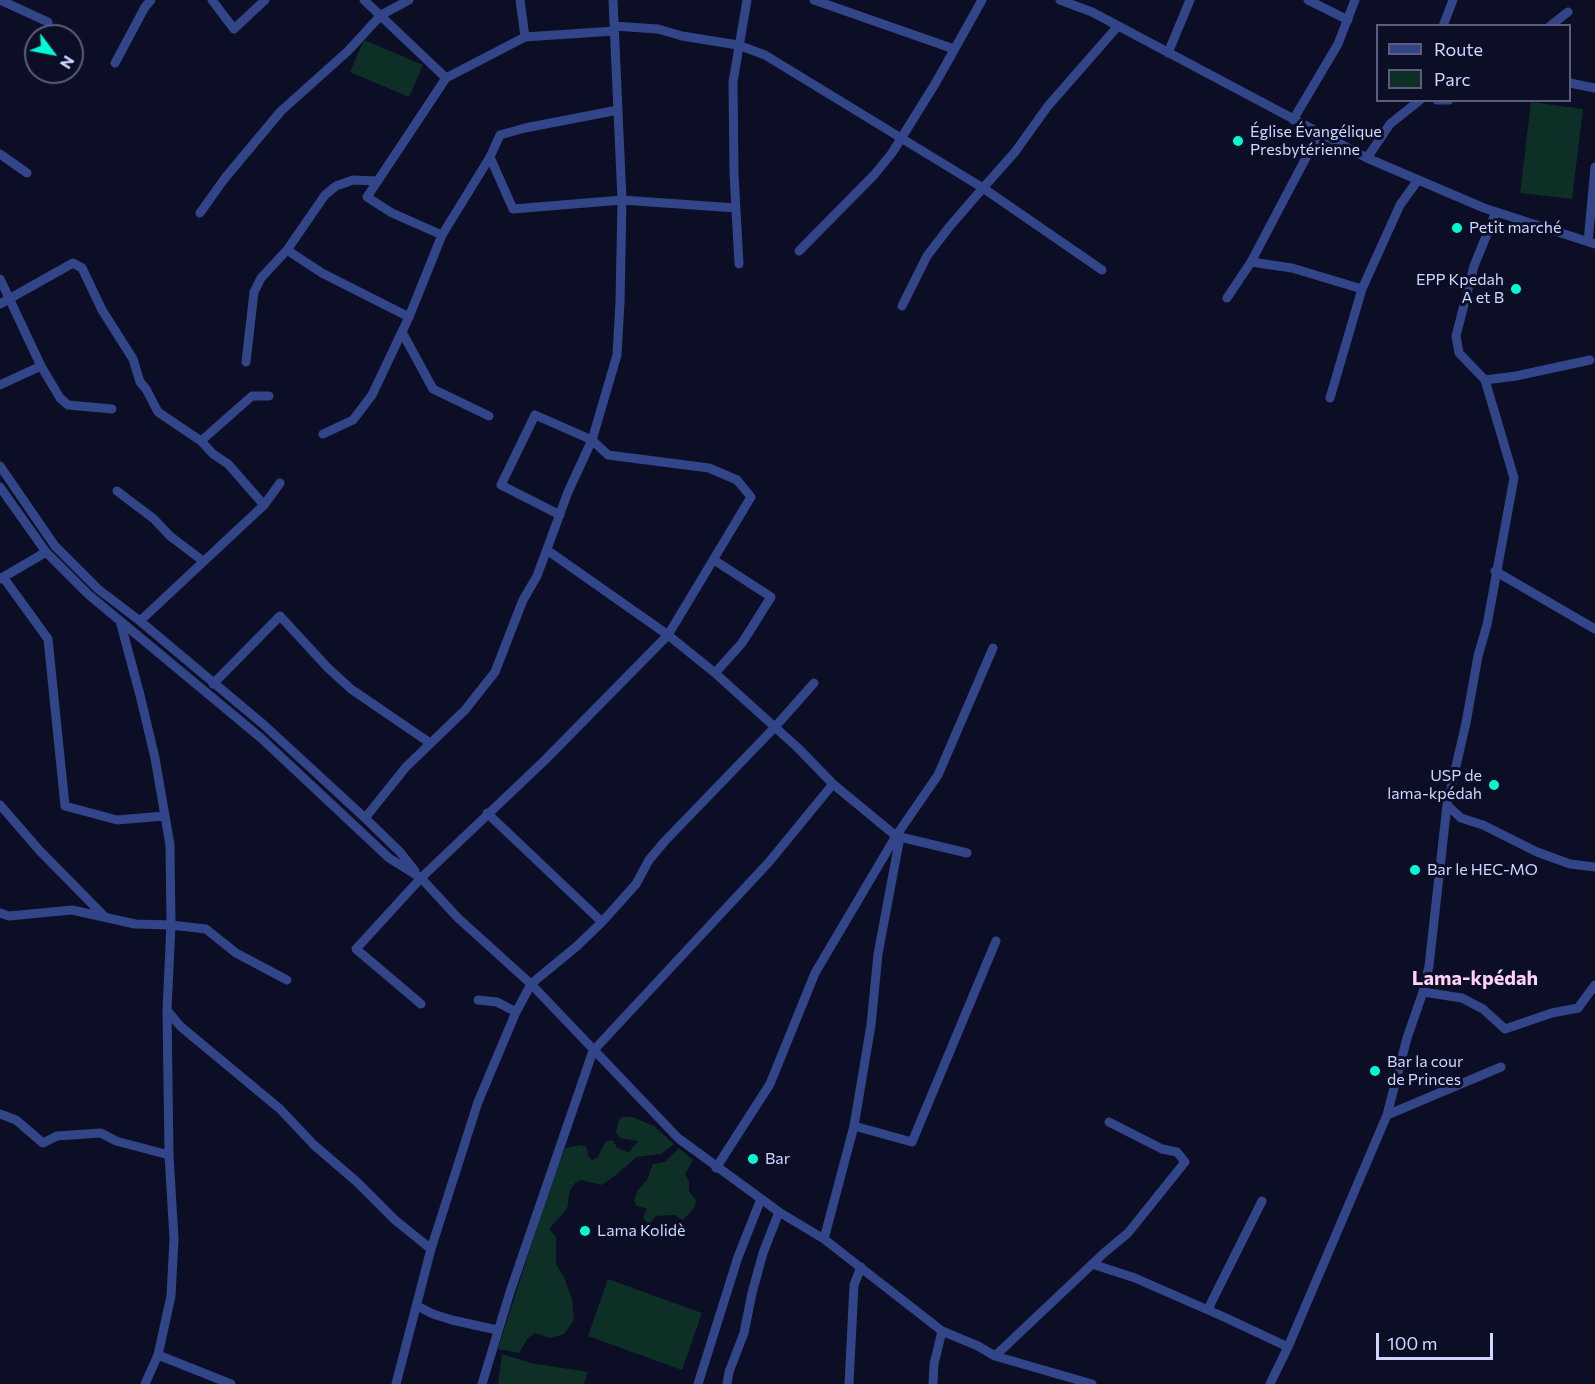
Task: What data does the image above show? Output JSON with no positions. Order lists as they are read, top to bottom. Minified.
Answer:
{"districts":["Lama-kpédah"],"places":["Église Évangélique Presbytérienne","Petit marché","EPP Kpedah A et B","USP de lama-kpédah","Bar le HEC-MO","Bar la cour de Princes","Bar","Lama Kolidè"],"legend":["Route","Parc"],"scale_bar":"100 m","north":"bottom right"}
